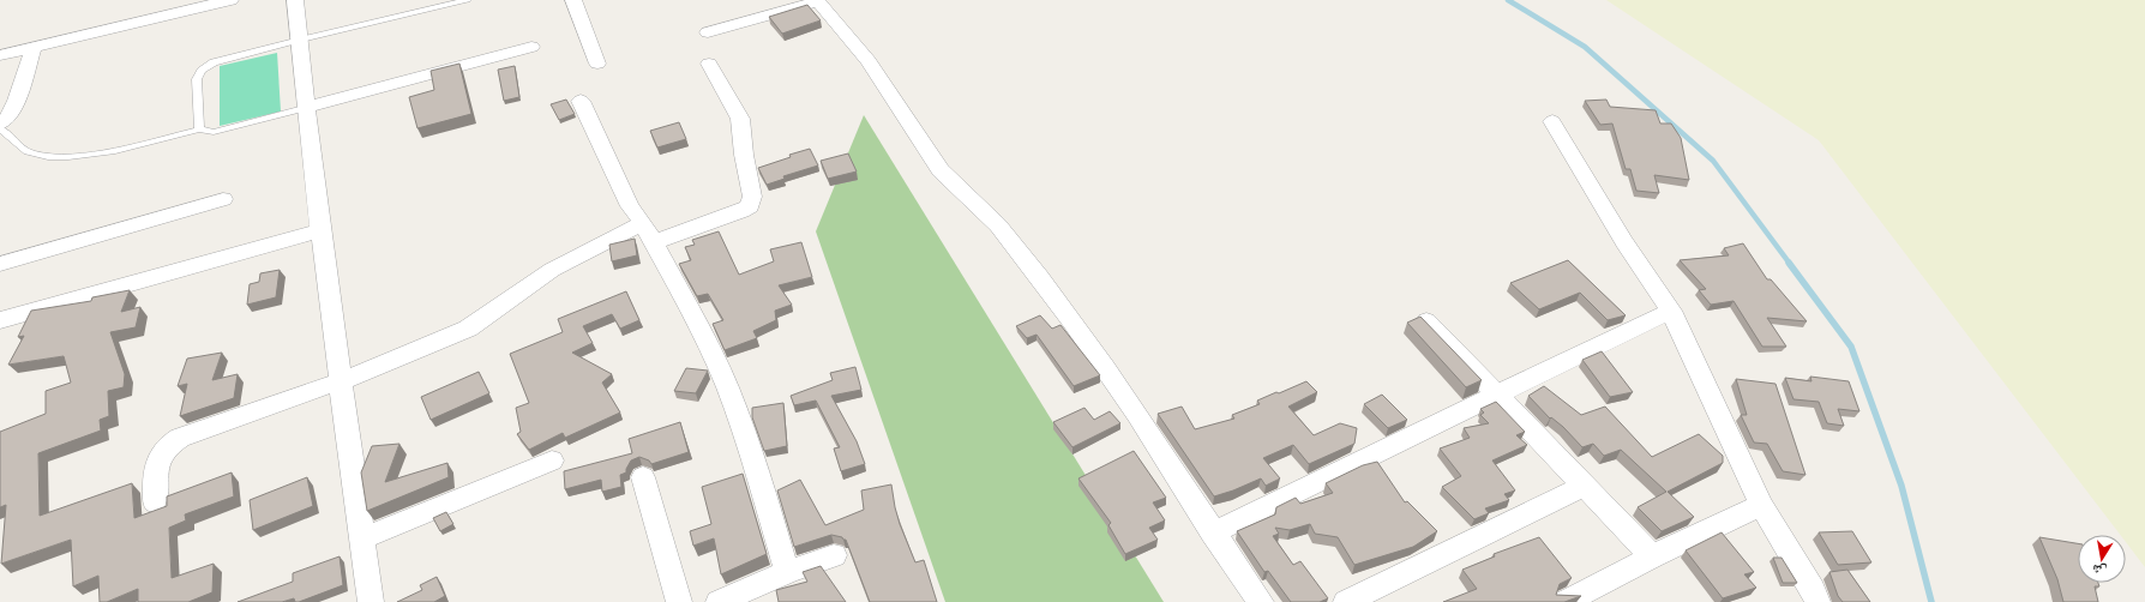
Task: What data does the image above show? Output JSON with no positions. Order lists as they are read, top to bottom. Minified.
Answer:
{"north":"bottom"}
